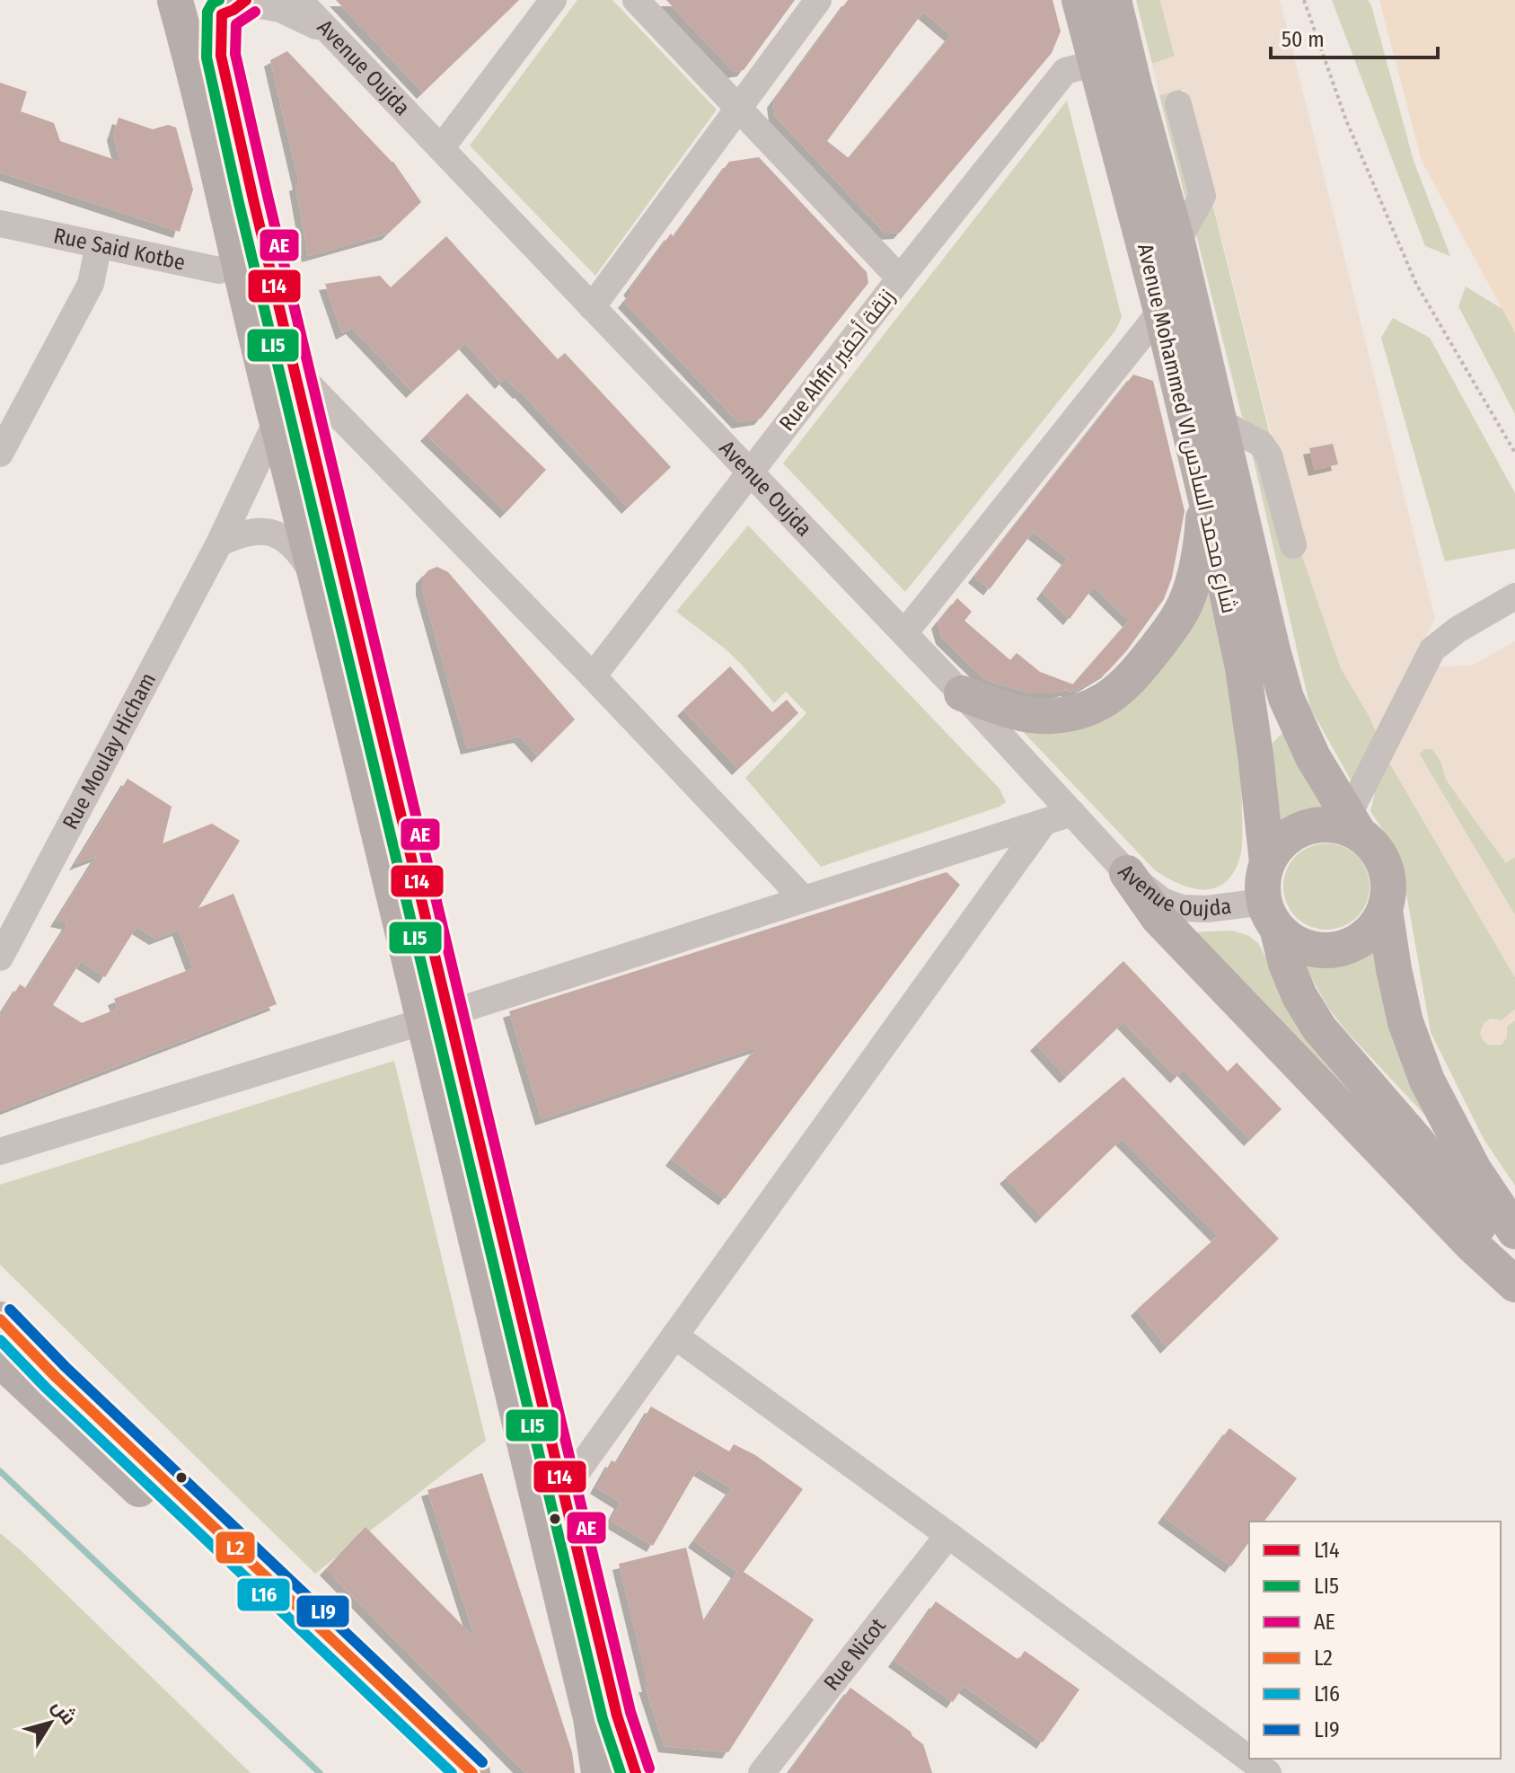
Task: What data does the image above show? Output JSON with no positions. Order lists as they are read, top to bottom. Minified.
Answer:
{"streets":{"main road":["Avenue Mohammed VI شارع محمد السادس"],"street":["Avenue Oujda","Rue Said Kotbe","Rue Ahfir زنقة أحفير","Rue Moulay Hicham","Rue Nicot"]},"crossings":[["Avenue Oujda","Rue Ahfir زنقة أحفير"],["Avenue Oujda","Avenue Mohammed VI شارع محمد السادس"],["Rue Ahfir زنقة أحفير","Avenue Mohammed VI شارع محمد السادس"]],"lines":["transit line L14","transit line LI5","transit line AE","transit line LI9","transit line L2","transit line L16"],"legend":["L14","LI5","AE","L2","L16","LI9"],"scale_bar":"50 m","north":"top right"}
